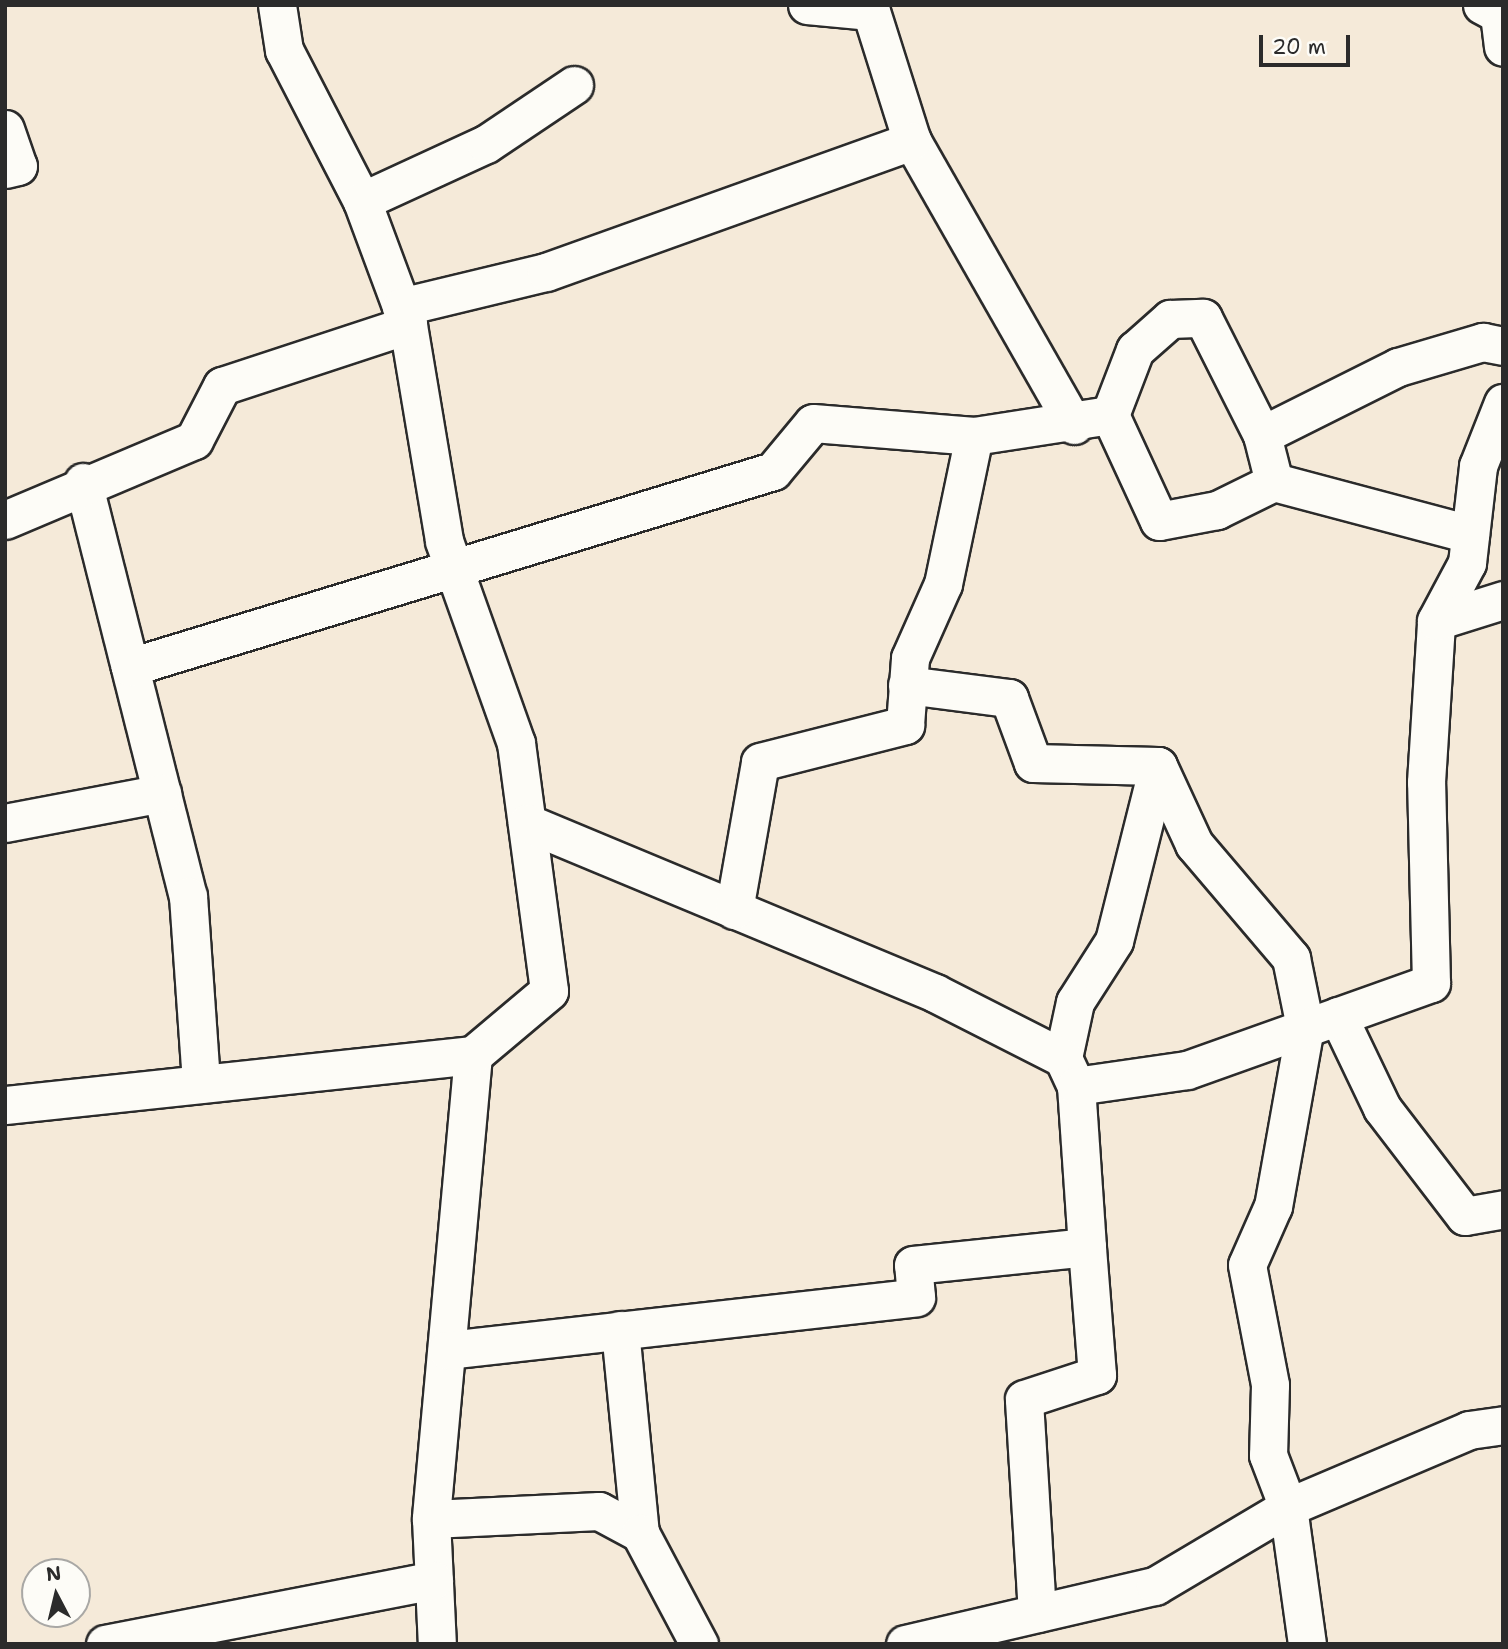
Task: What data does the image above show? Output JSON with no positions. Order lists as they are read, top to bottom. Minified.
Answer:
{"scale_bar":"20 m","north":"top"}
